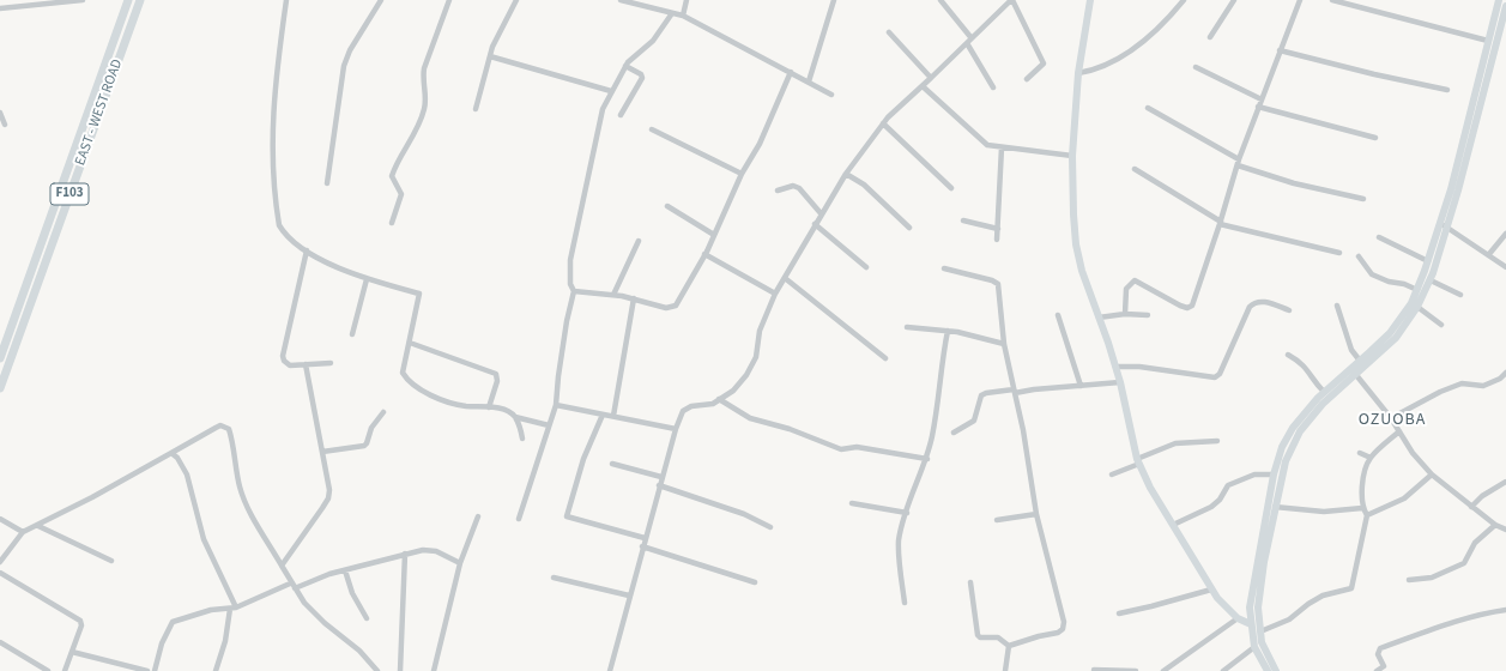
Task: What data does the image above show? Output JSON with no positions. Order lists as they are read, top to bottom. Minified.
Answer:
{"streets":{"main road":["EAST - WEST ROAD","F103"]},"districts":["OZUOBA"]}
